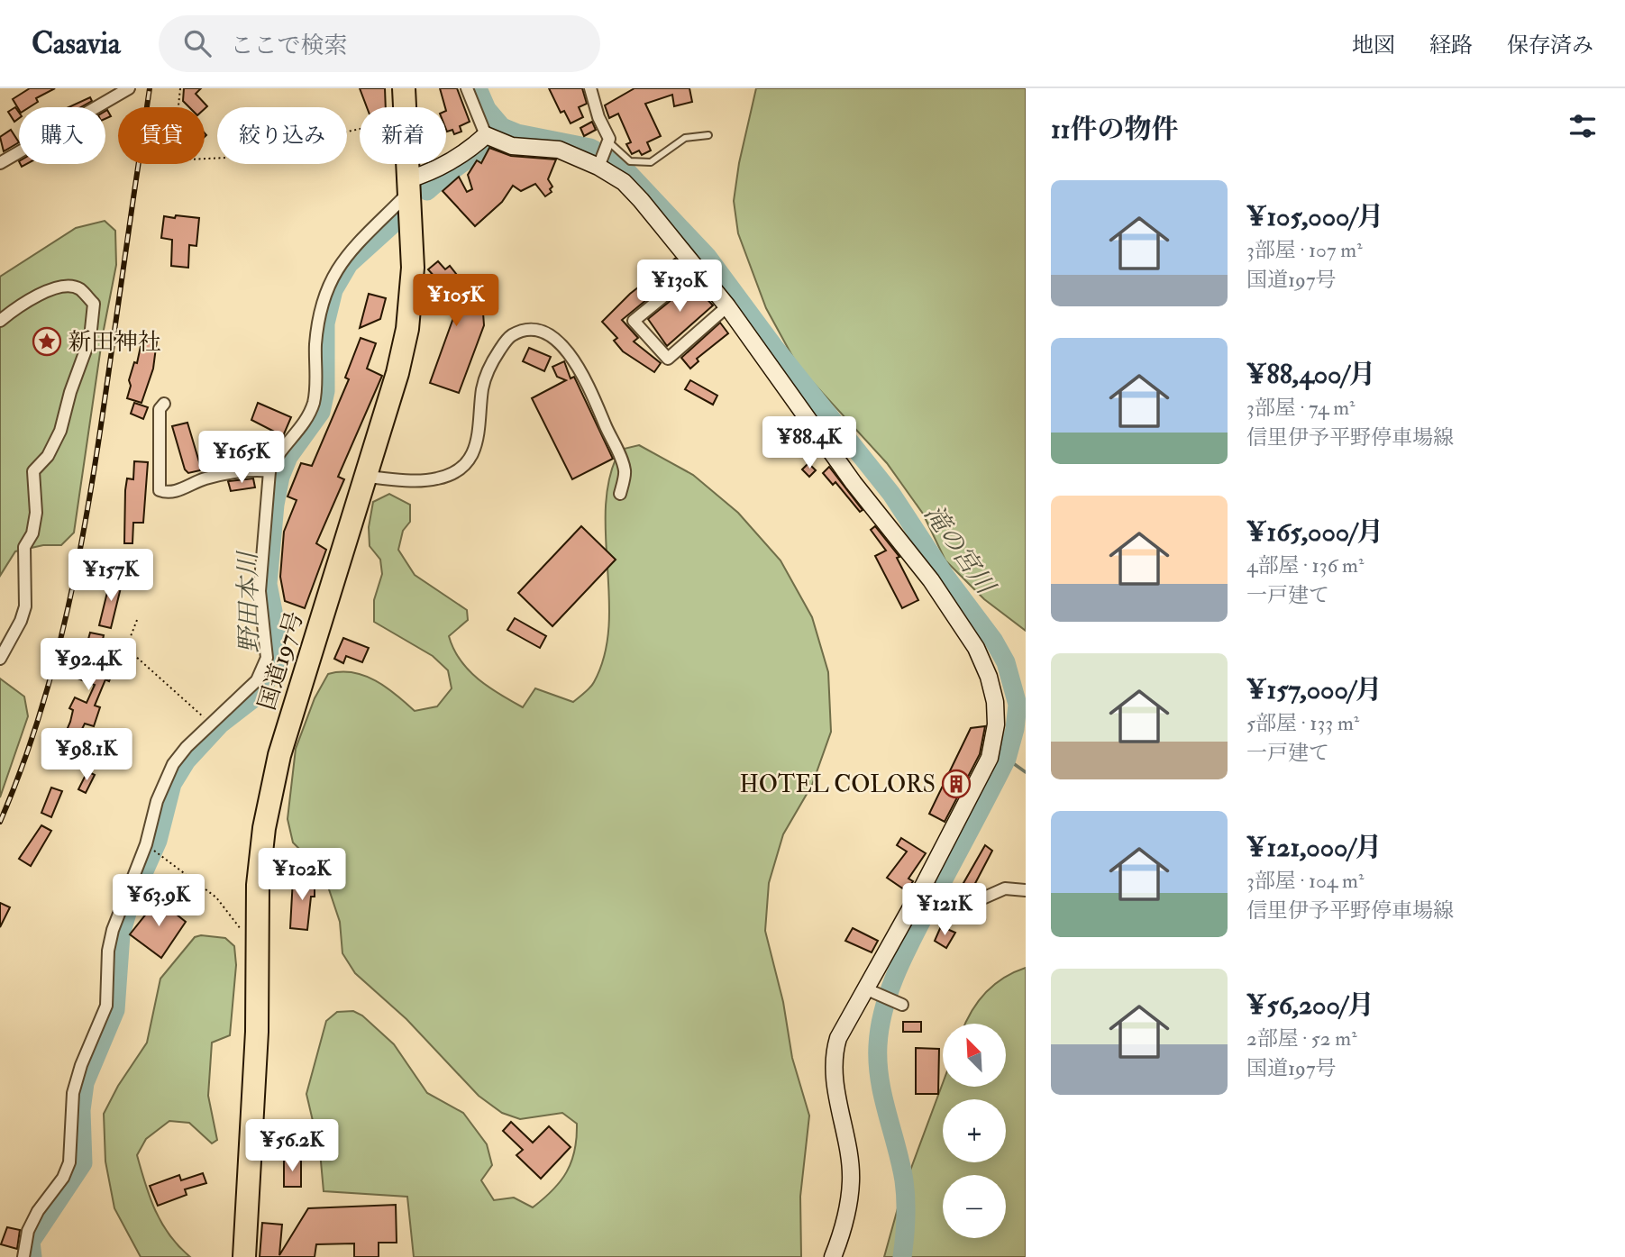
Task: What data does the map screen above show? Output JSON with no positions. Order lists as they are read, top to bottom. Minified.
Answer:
{"streets":{"highway":["国道197号"]},"water":["滝の宮川","野田本川"],"places":{"place":["新田神社"],"building":["HOTEL COLORS"]},"north":"top left","page":{"header":"Casavia","search":"ここで検索","nav":["地図","経路","保存済み"],"heading":"11件の物件","chip":["購入","賃貸","絞り込み","新着"],"list":[{"name":"¥105,000/月","note":"3部屋 · 107 m² · 国道197号"},{"name":"¥88,400/月","note":"3部屋 · 74 m² · 信里伊予平野停車場線"},{"name":"¥165,000/月","note":"4部屋 · 136 m² · 一戸建て"},{"name":"¥157,000/月","note":"5部屋 · 133 m² · 一戸建て"},{"name":"¥121,000/月","note":"3部屋 · 104 m² · 信里伊予平野停車場線"},{"name":"¥56,200/月","note":"2部屋 · 52 m² · 国道197号"}],"price":["¥130K","¥105K","¥88.4K","¥165K","¥157K","¥92.4K","¥98.1K","¥102K","¥63.9K","¥121K","¥56.2K"],"map_buttons":["+","−"]}}
